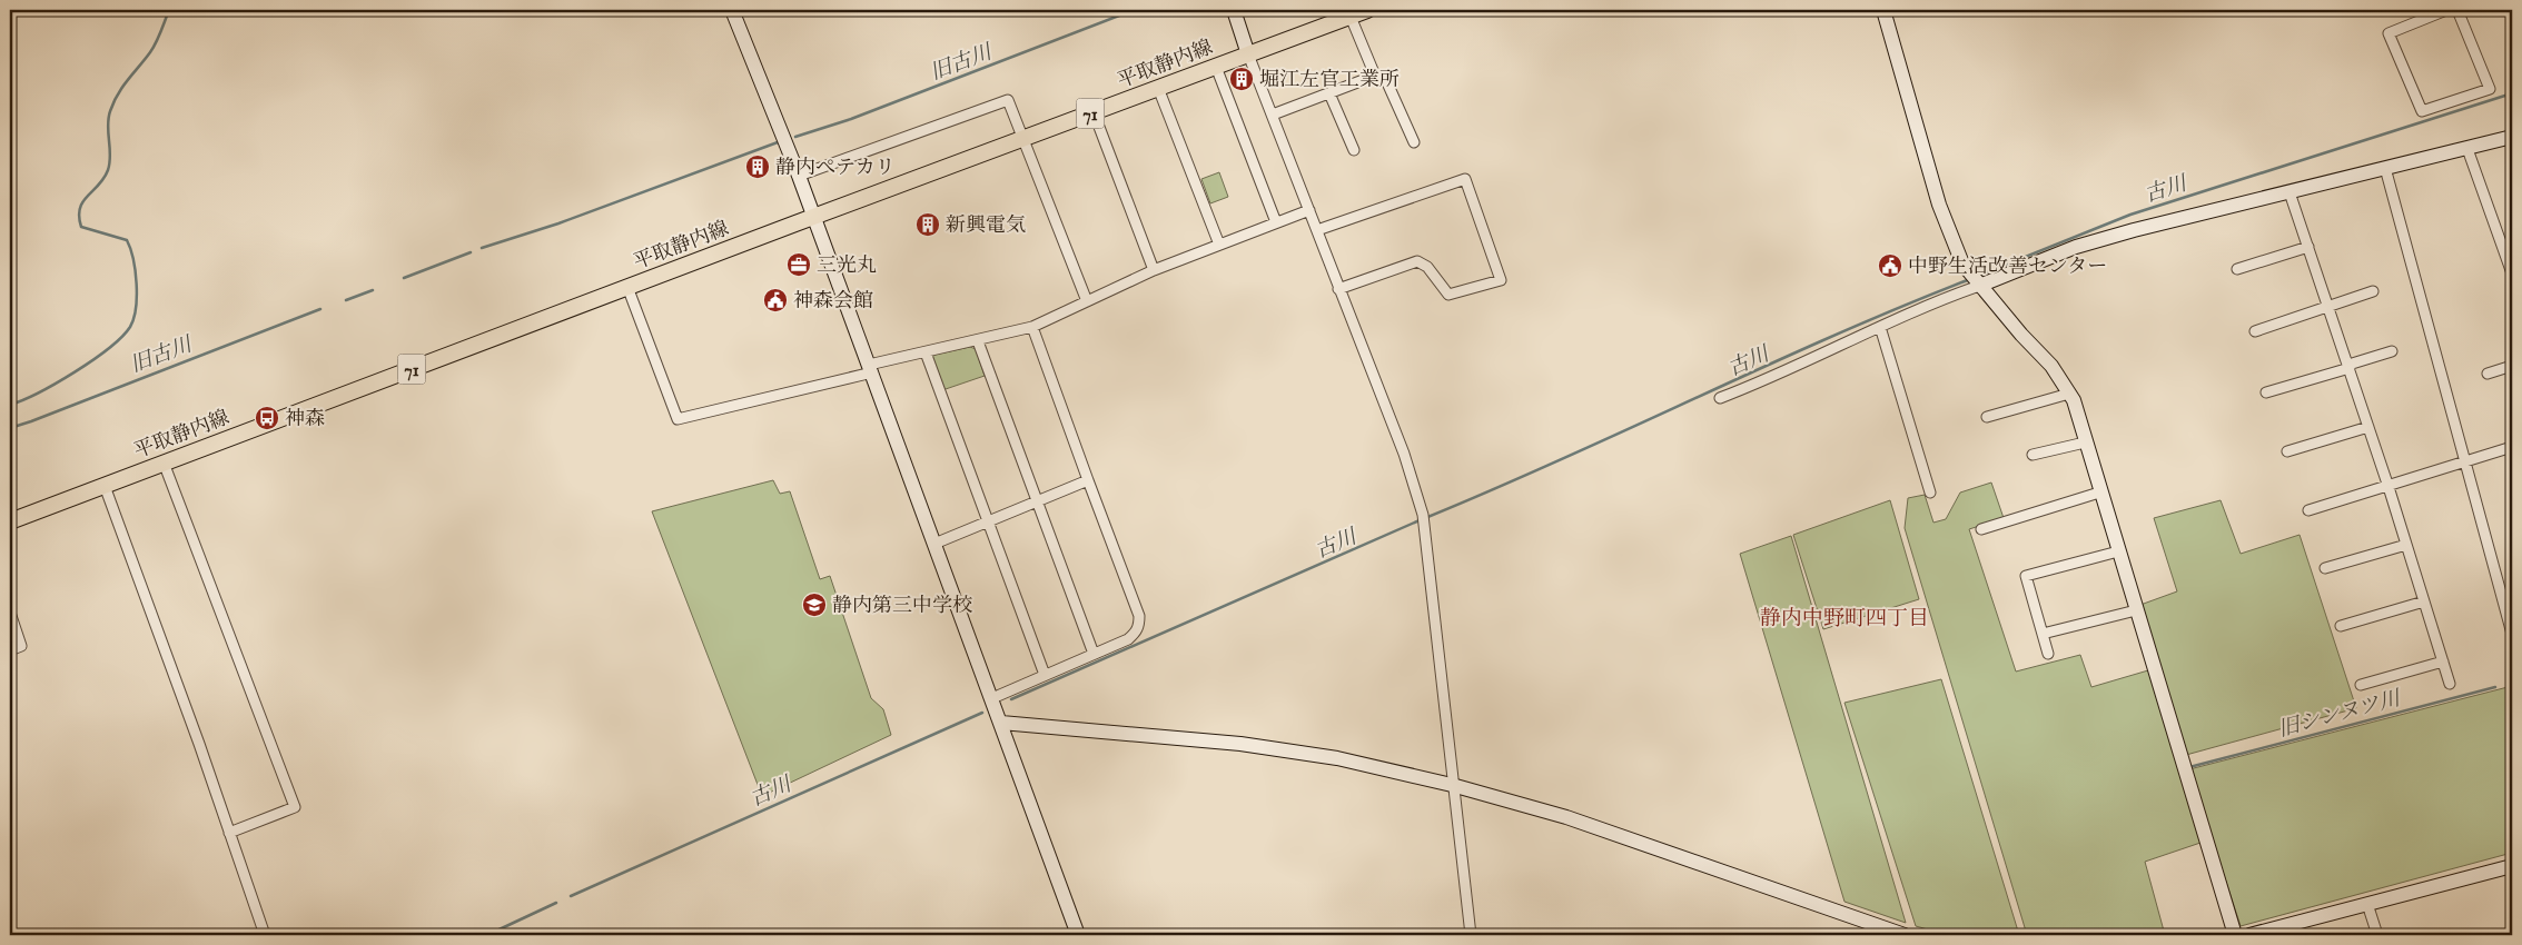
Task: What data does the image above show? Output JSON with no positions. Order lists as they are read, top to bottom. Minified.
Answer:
{"streets":{"main road":["平取静内線","71"]},"districts":["静内中野町四丁目"],"water":["旧古川","古川","旧シンヌツ川"],"places":{"building":["堀江左官工業所","静内ぺテカリ","新興電気"],"office":["三光丸"],"public building":["中野生活改善センター","神森会館"],"bus stop":["神森"],"school or university":["静内第三中学校"]}}
